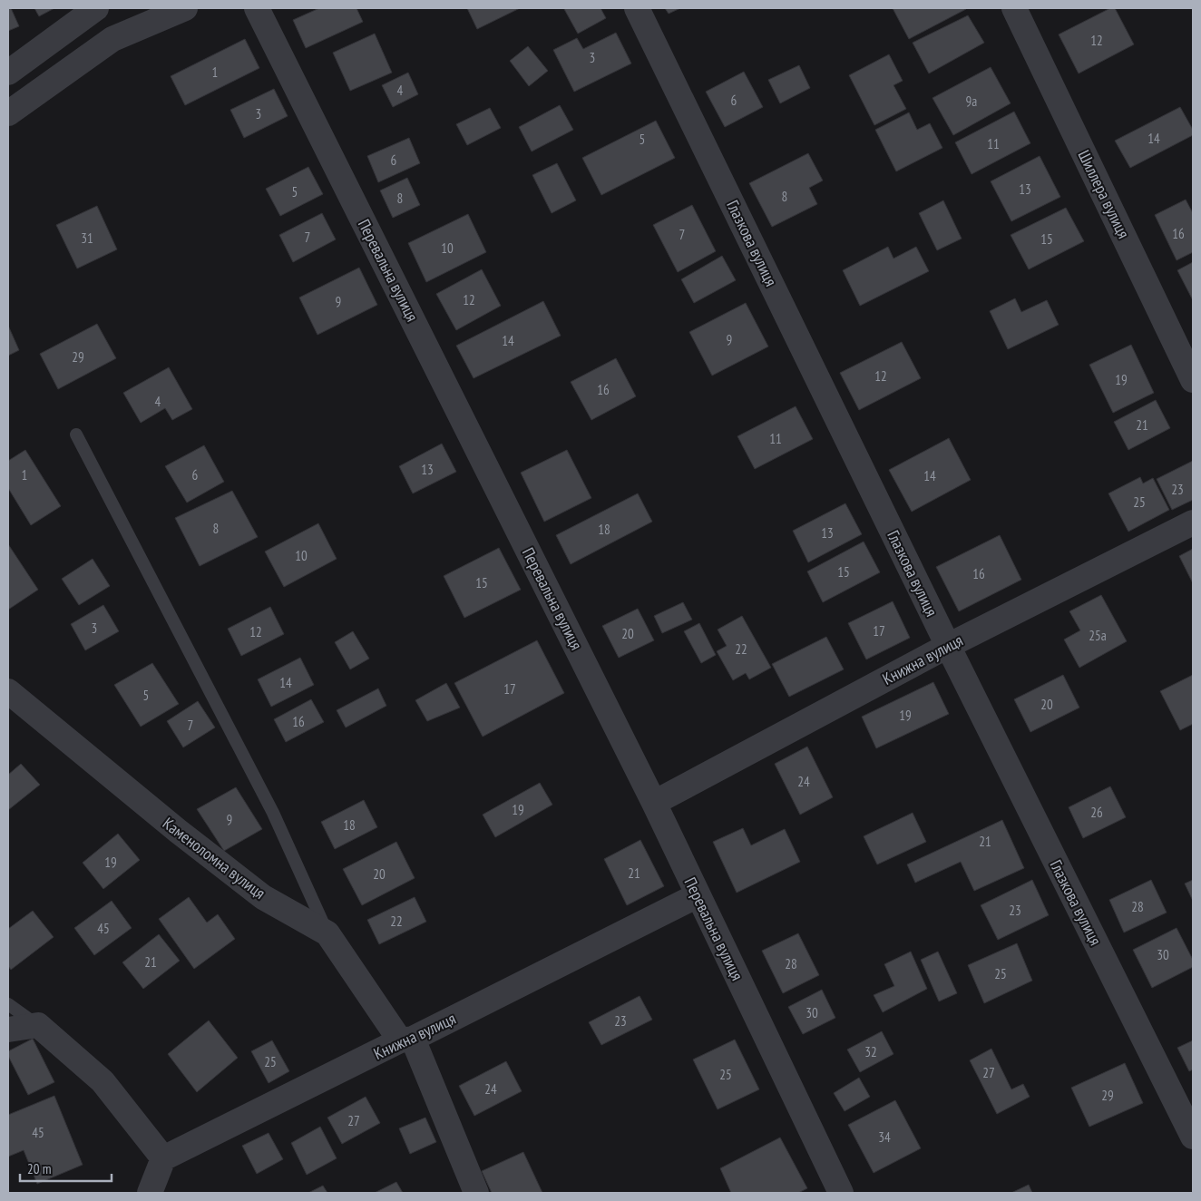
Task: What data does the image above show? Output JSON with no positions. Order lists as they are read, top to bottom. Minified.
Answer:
{"streets":{"street":["Шиллера вулиця","Глазкова вулиця","Перевальна вулиця","Книжна вулиця","Каменоломна вулиця"]},"crossings":[["Глазкова вулиця","Книжна вулиця"],["Перевальна вулиця","Книжна вулиця"],["Книжна вулиця","Каменоломна вулиця"]],"house_numbers":["12","3","1","4","6","9а","3","14","5","11","6","13","5","8","8","16","7","7","31","15","10","12","9","9","14","29","12","19","16","4","21","11","13","1","6","14","23","25","8","18","13","10","15","16","15","3","17","12","20","25а","22","14","17","5","20","19","16","7","24","19","26","9","18","21","19","21","20","28","23","22","45","30","21","28","25","30","23","32","25","27","25","24","29","27","45","34"],"scale_bar":"20 m"}
